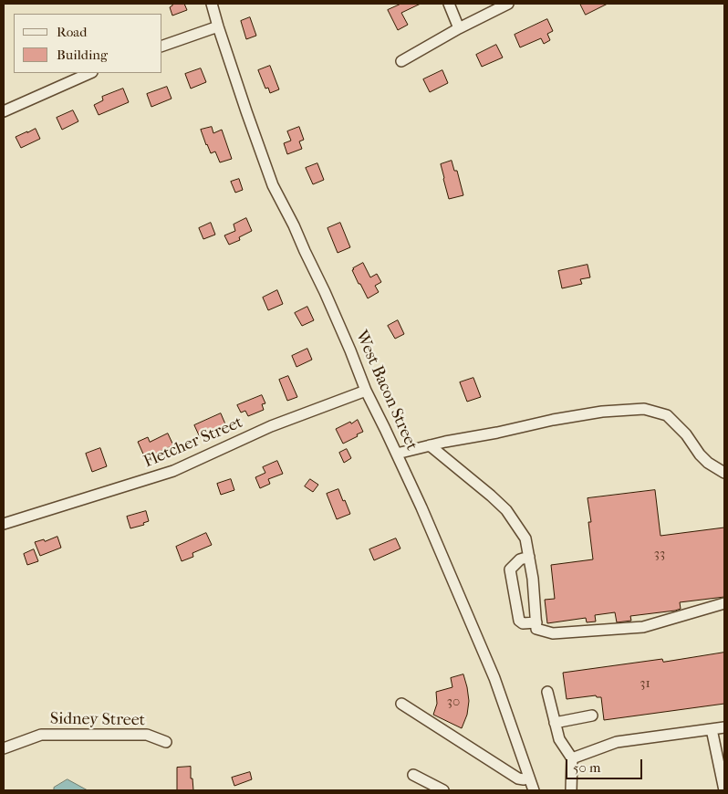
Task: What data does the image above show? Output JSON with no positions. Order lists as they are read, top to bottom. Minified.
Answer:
{"streets":{"street":["West Bacon Street","Fletcher Street","Sidney Street"]},"crossings":[["West Bacon Street","Fletcher Street"]],"house_numbers":["33","31","30"],"legend":["Road","Building"],"scale_bar":"50 m"}
